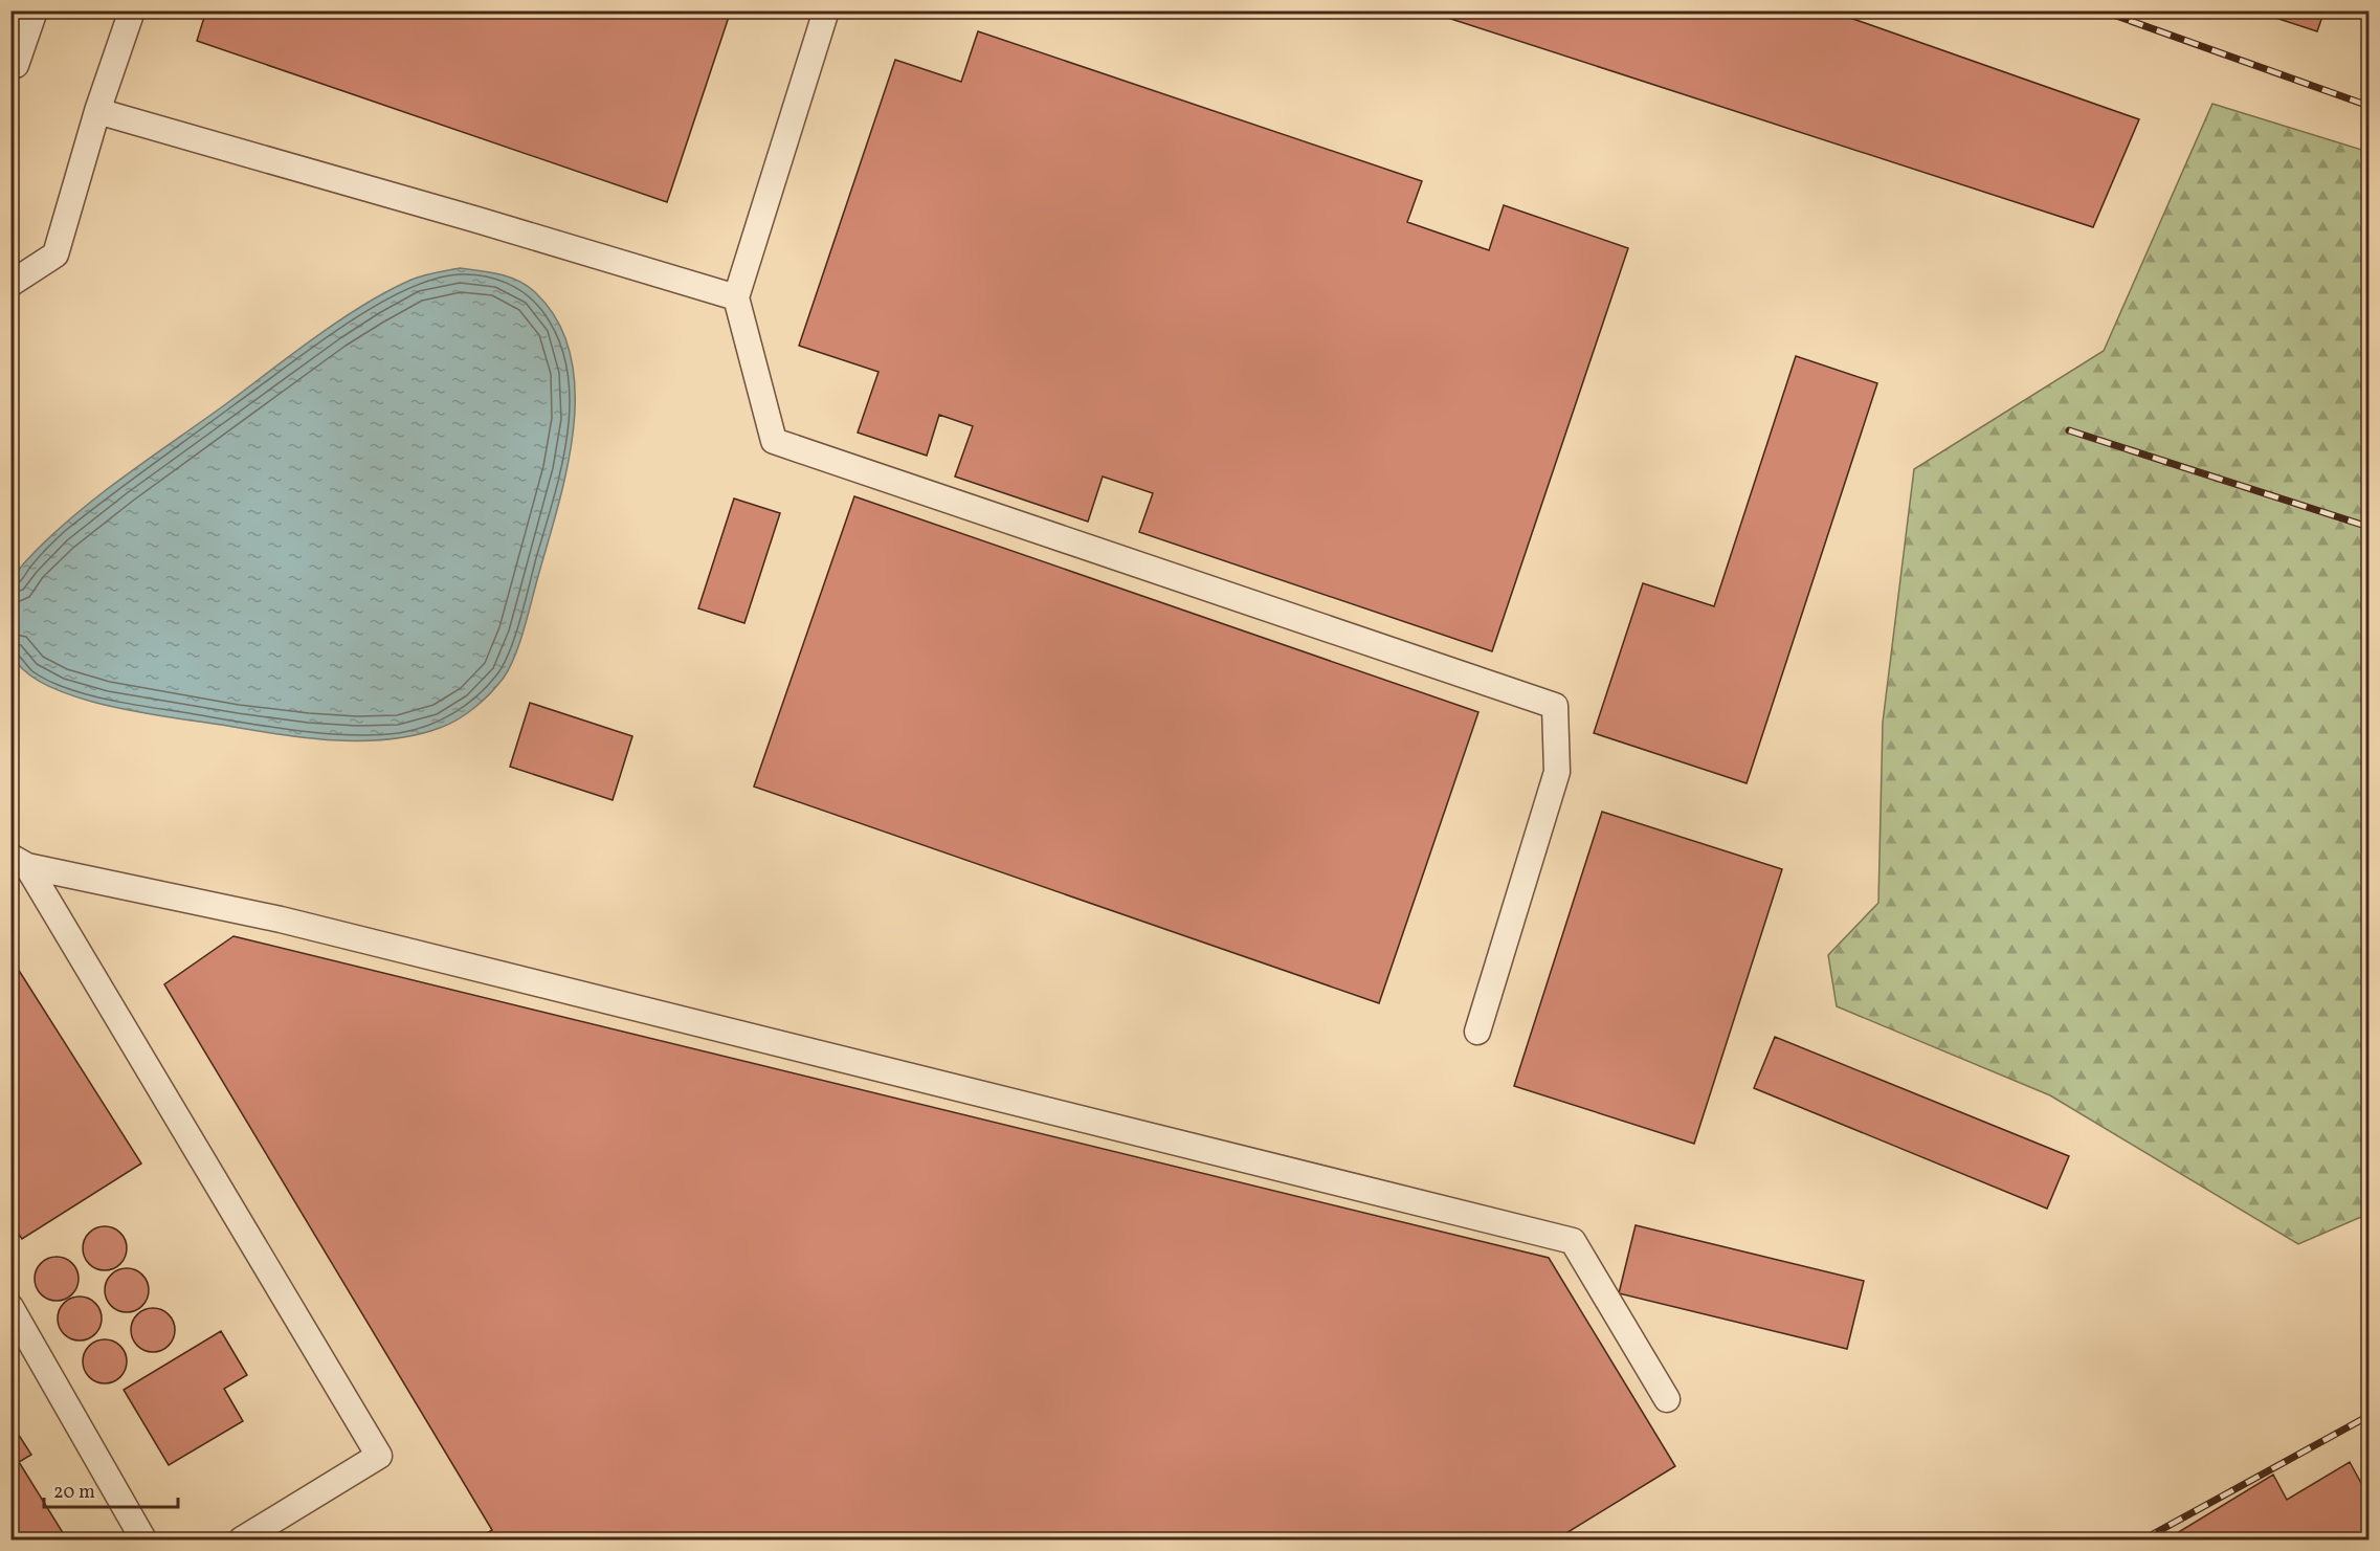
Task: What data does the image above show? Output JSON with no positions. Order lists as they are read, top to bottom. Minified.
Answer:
{"scale_bar":"20 m"}
